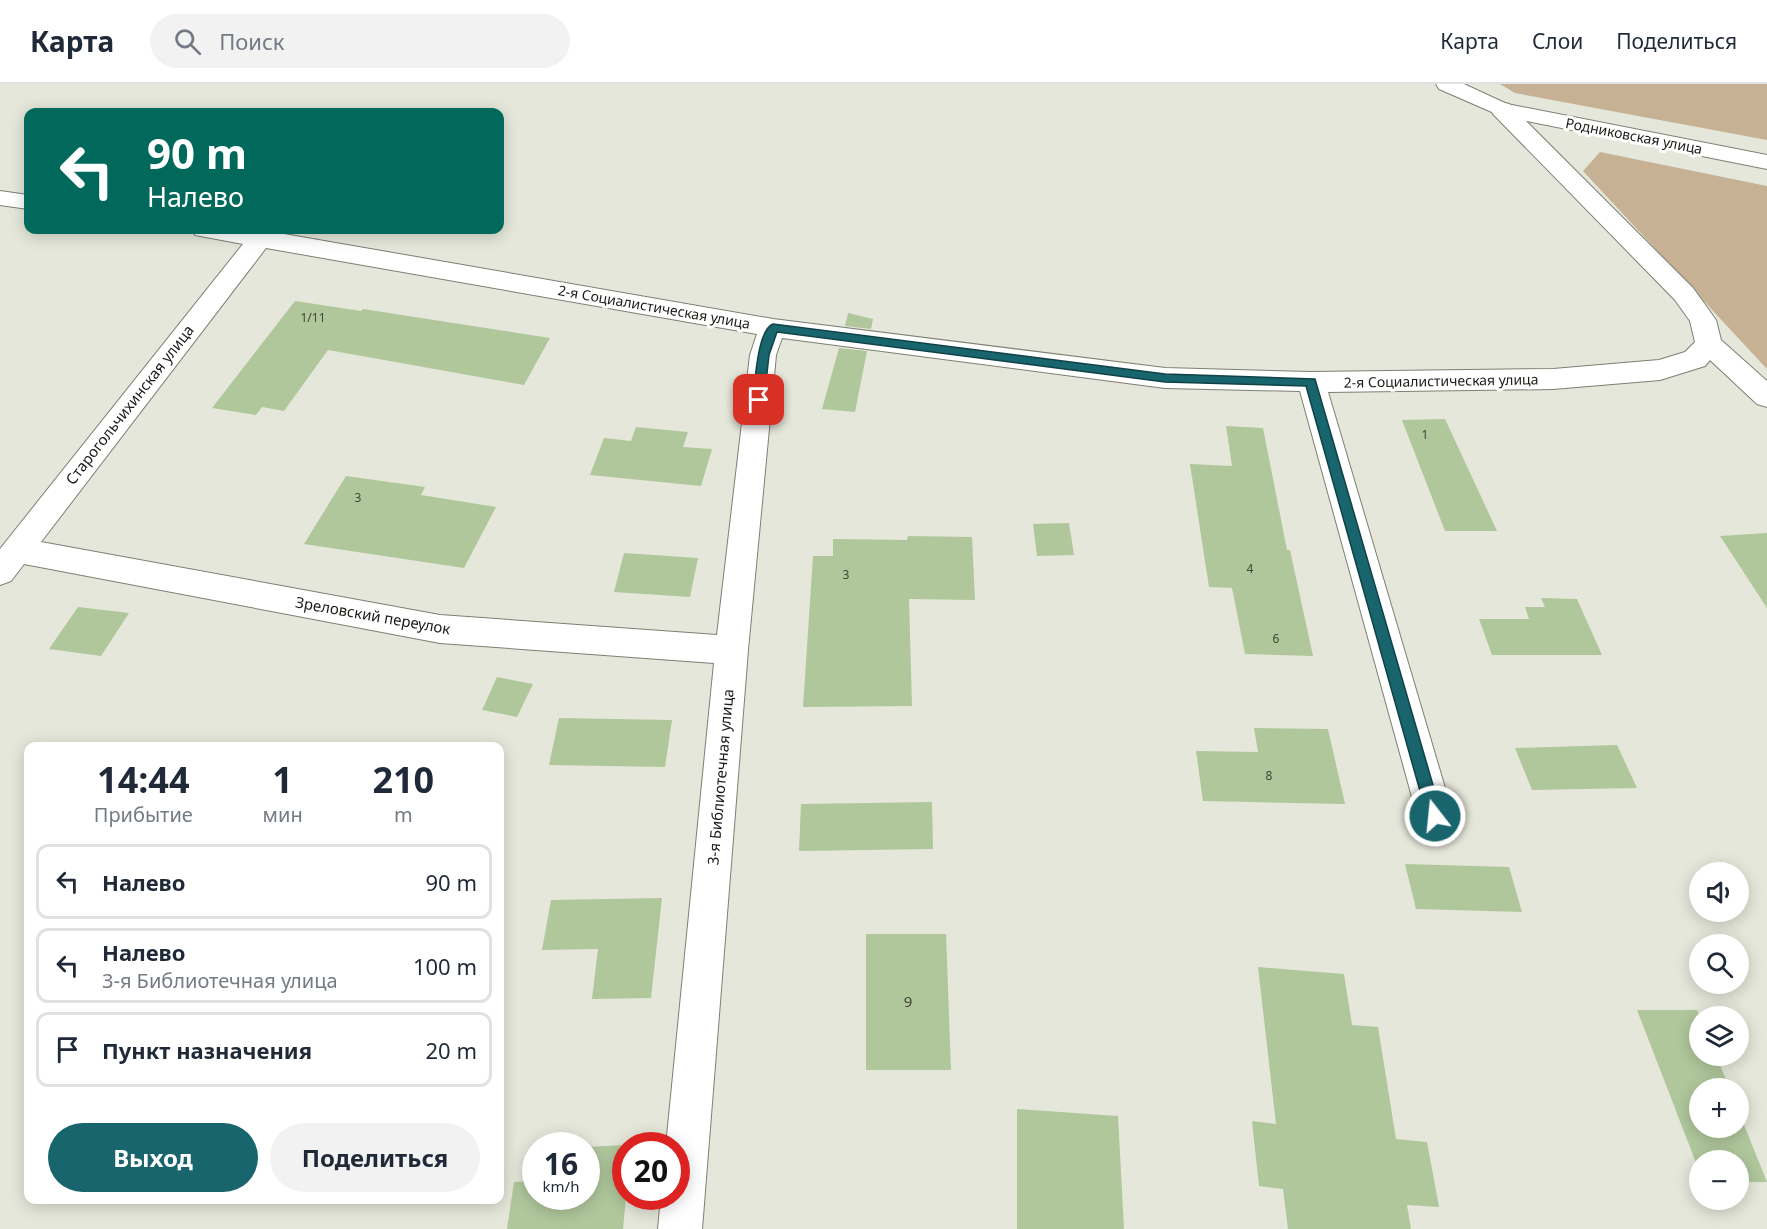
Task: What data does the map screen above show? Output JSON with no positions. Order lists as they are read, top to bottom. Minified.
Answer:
{"streets":{"street":["Родниковская улица","2-я Социалистическая улица","Старогольчихинская улица","Зреловский переулок","3-я Библиотечная улица"]},"crossings":[["2-я Социалистическая улица","Старогольчихинская улица"],["2-я Социалистическая улица","3-я Библиотечная улица"],["Старогольчихинская улица","Зреловский переулок"],["Зреловский переулок","3-я Библиотечная улица"]],"house_numbers":["1/11","1","3","4","3","6","8","9"],"page":{"header":"Карта","search":"Поиск","nav":["Карта","Слои","Поделиться"],"turn":["90 m","Налево"],"eta":["14:44","Прибытие","1","мин","210","m"],"list":[{"name":"Налево","value":"90 m"},{"name":"Налево","note":"3-я Библиотечная улица","value":"100 m"},{"name":"Пункт назначения","value":"20 m"}],"map_buttons":["+","−"],"buttons":["Выход","Поделиться"],"speed":"16 km/h","limit":"20"}}
